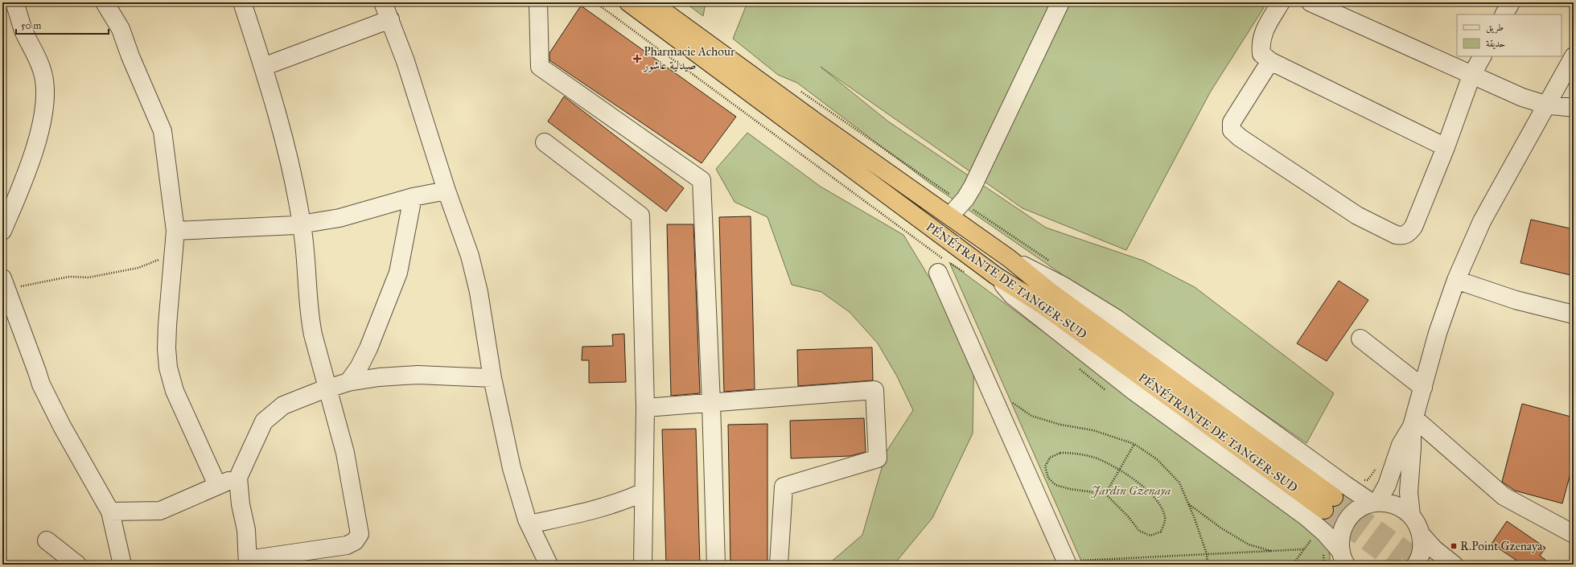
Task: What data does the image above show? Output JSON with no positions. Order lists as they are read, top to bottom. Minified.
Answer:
{"streets":{"highway":["PÉNÉTRANTE DE TANGER-SUD"]},"parks":["Jardin Gzenaya"],"places":{"health":["Pharmacie Achour صيدلية عاشور"],"transit":["R.Point Gzenaya"]},"legend":["طريق","حديقة"],"scale_bar":"50 m"}
